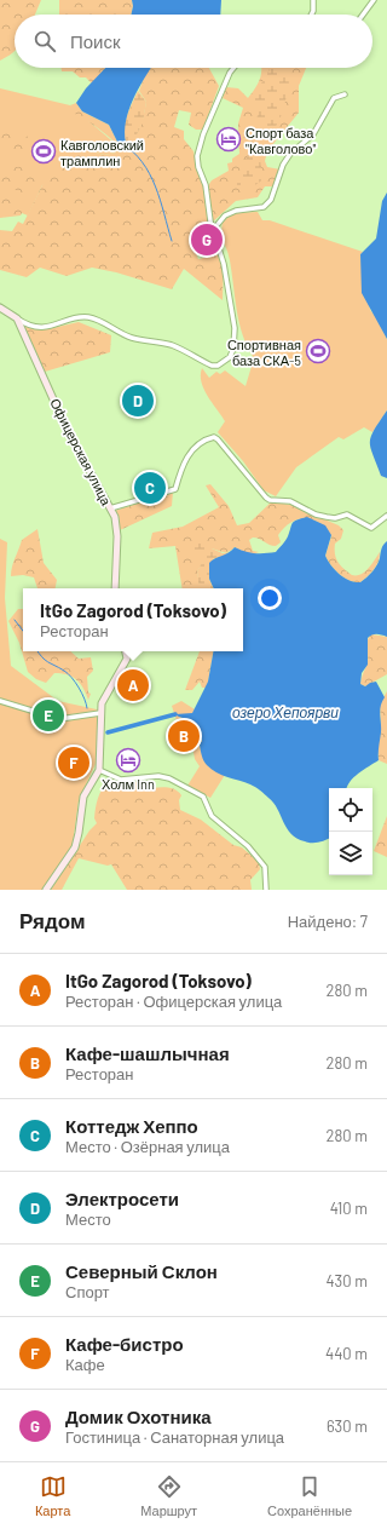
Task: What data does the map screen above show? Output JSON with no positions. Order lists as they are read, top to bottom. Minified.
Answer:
{"streets":{"street":["Офицерская улица"]},"water":["озеро Хепоярви"],"places":{"hotel":["Спорт база \"Кавголово\"","Холм Inn"],"sports":["Кавголовский трамплин","Спортивная база СКА-5"]},"page":{"search":"Поиск","pins":["G","D","C","A","E","B","F"],"popup":["ItGo Zagorod (Toksovo)","Ресторан"],"heading":["Рядом","Найдено: 7"],"list":[{"mark":"A","name":"ItGo Zagorod (Toksovo)","note":"Ресторан · Офицерская улица","value":"280 m"},{"mark":"B","name":"Кафе-шашлычная","note":"Ресторан","value":"280 m"},{"mark":"C","name":"Коттедж Хеппо","note":"Место · Озёрная улица","value":"280 m"},{"mark":"D","name":"Электросети","note":"Место","value":"410 m"},{"mark":"E","name":"Северный Склон","note":"Спорт","value":"430 m"},{"mark":"F","name":"Кафе-бистро","note":"Кафе","value":"440 m"},{"mark":"G","name":"Домик Охотника","note":"Гостиница · Санаторная улица","value":"630 m"}],"nav":["Карта","Маршрут","Сохранённые"]}}
